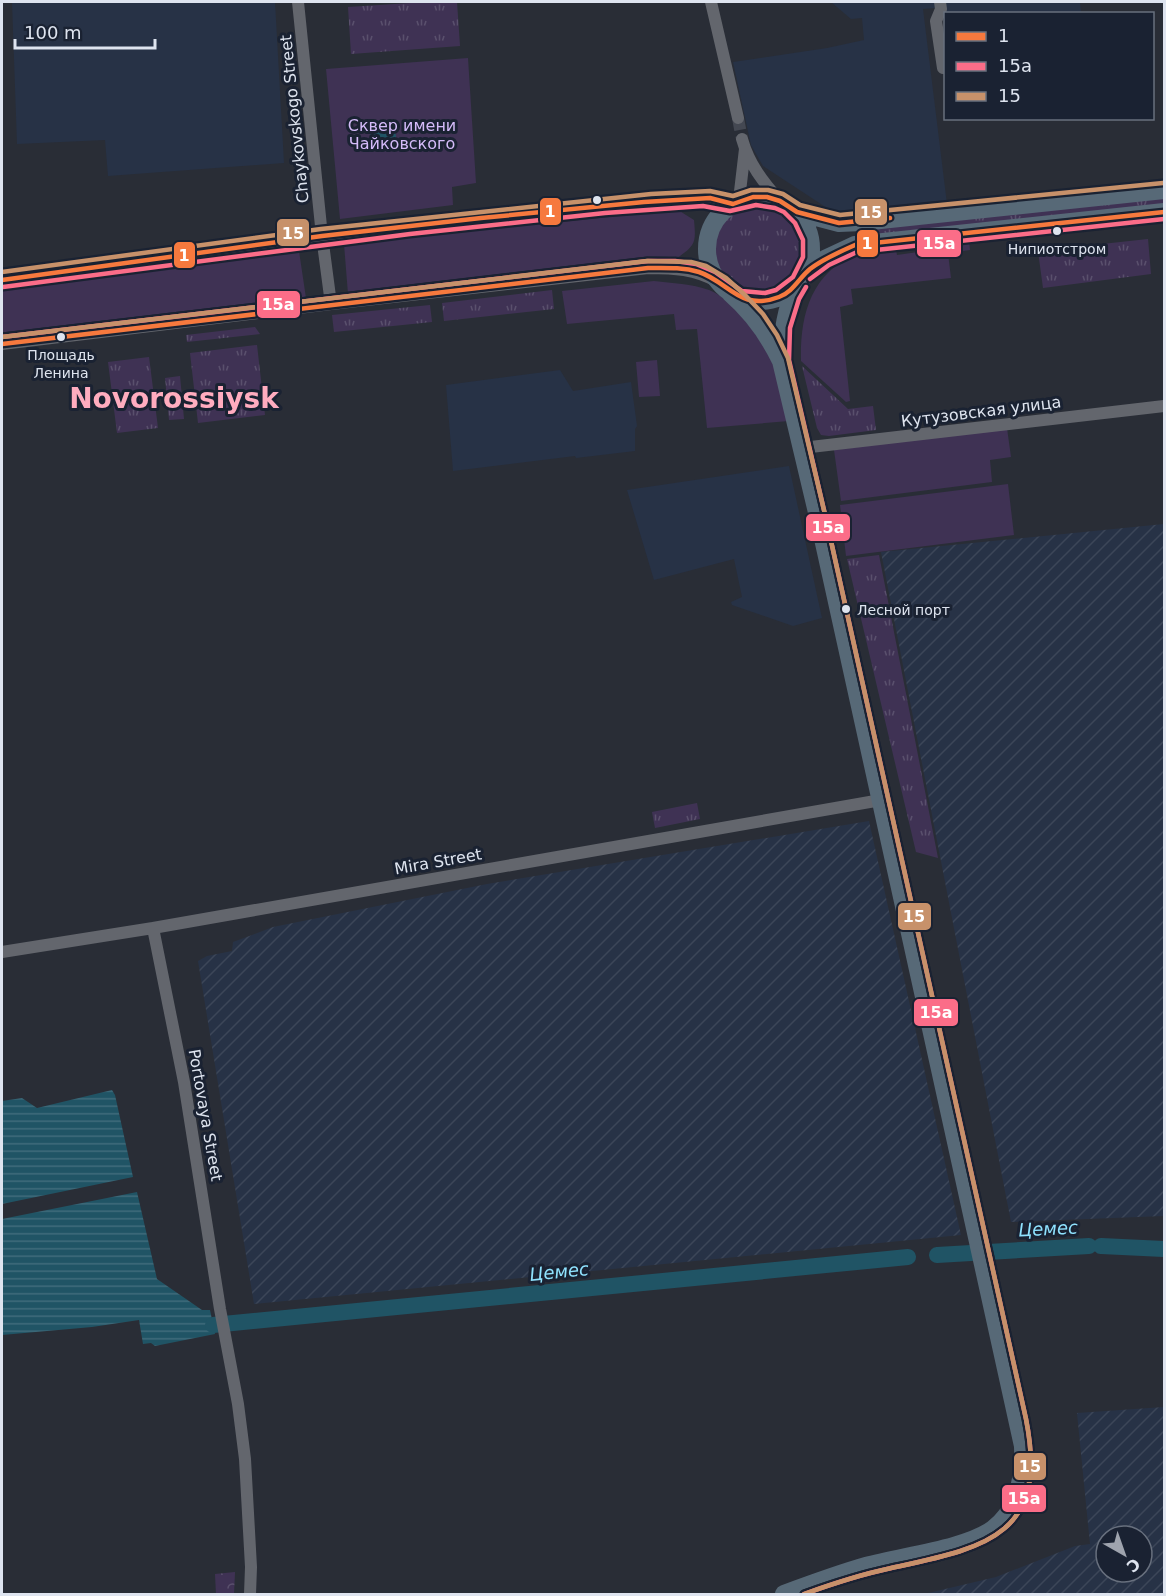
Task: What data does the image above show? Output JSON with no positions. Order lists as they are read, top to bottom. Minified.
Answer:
{"streets":{"street":["Chaykovskogo Street","Кутузовская улица","Mira Street","Portovaya Street"]},"crossings":[["Mira Street","Portovaya Street"]],"districts":["Novorossiysk"],"water":["Цемес"],"parks":["Сквер имени Чайковского"],"places":["Нипиотстром","Площадь Ленина","Лесной порт"],"lines":["transit line 15","transit line 1","transit line 15а"],"legend":["1","15а","15"],"scale_bar":"100 m","north":"bottom right"}
